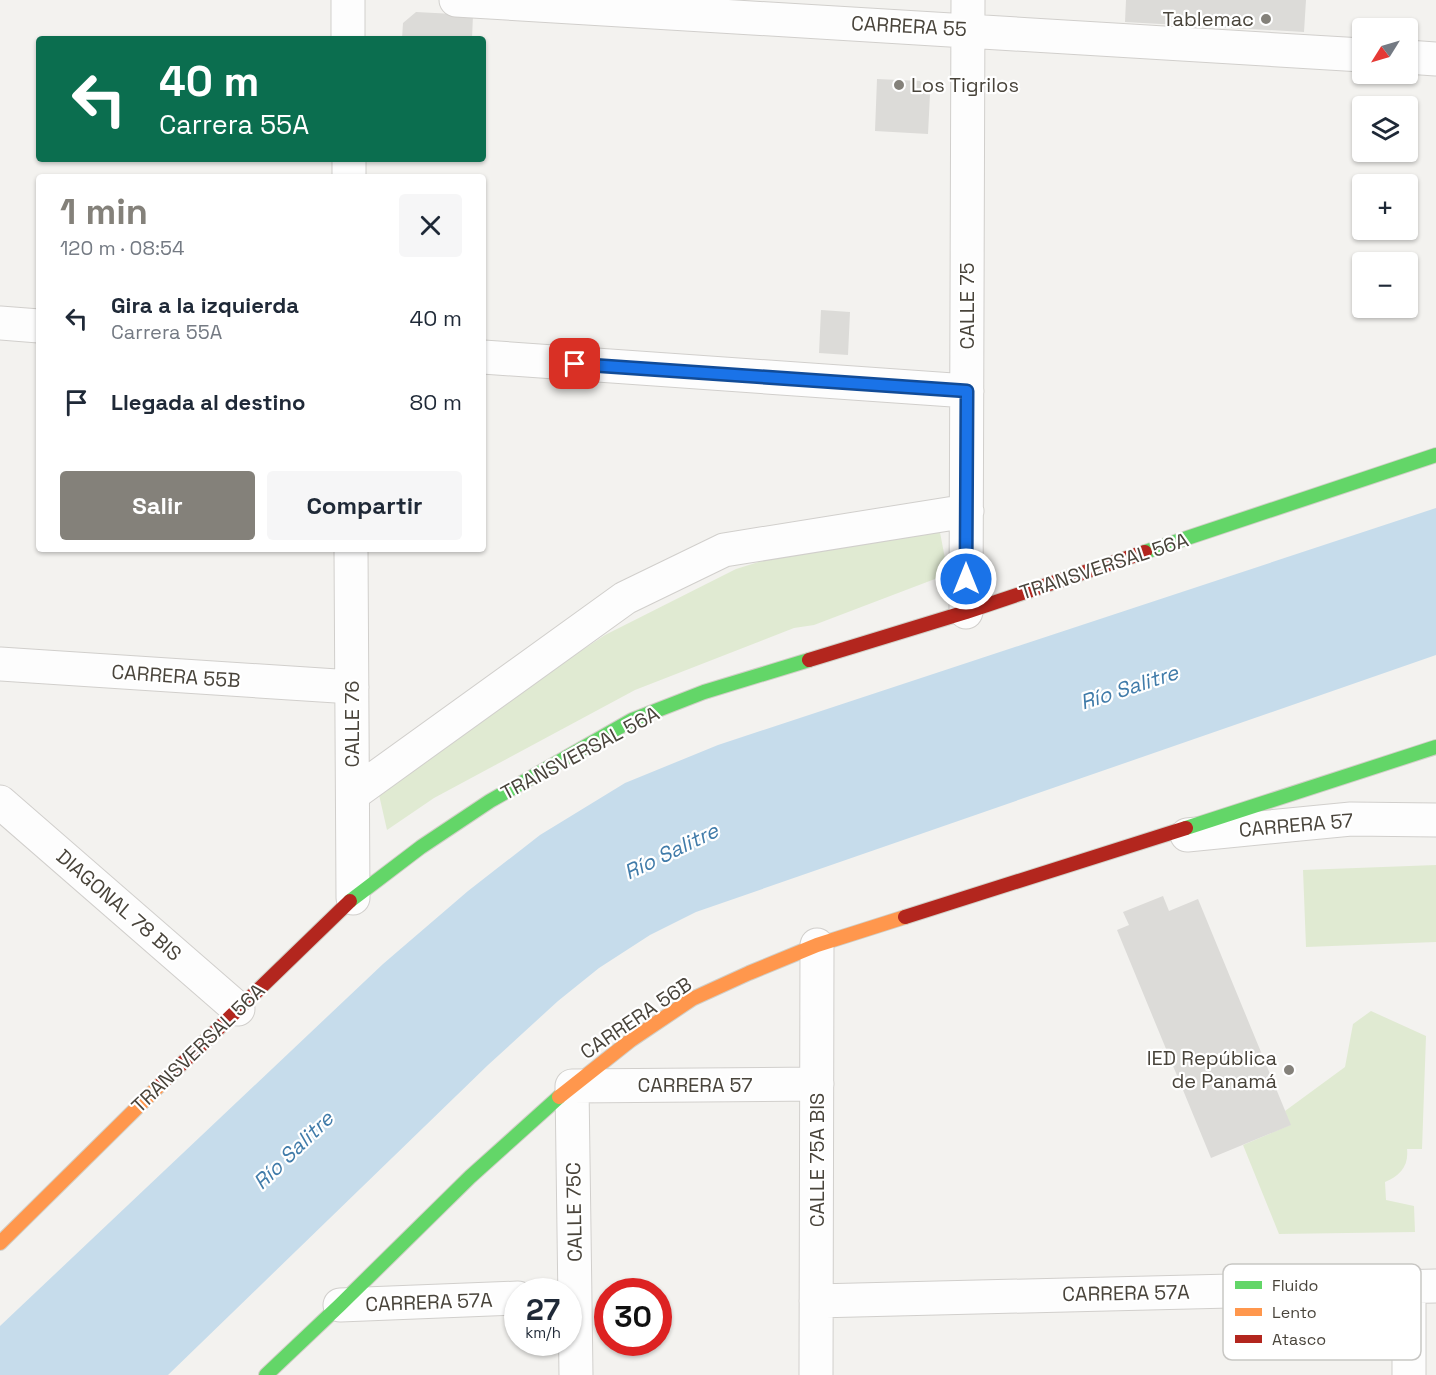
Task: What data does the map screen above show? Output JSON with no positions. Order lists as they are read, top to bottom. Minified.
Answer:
{"streets":{"main road":["TRANSVERSAL 56A","CARRERA 56B"],"street":["CARRERA 55","CALLE 75","CARRERA 55B","CALLE 76","CARRERA 57","DIAGONAL 78 BIS","CALLE 75A BIS","CALLE 75C","CARRERA 57A"]},"crossings":[["CARRERA 55","CALLE 75"],["CALLE 75","TRANSVERSAL 56A"],["TRANSVERSAL 56A","CALLE 76"],["TRANSVERSAL 56A","DIAGONAL 78 BIS"],["CARRERA 55B","CALLE 76"],["CARRERA 57","CARRERA 56B"],["CARRERA 57","CALLE 75A BIS"],["CARRERA 57","CALLE 75C"],["CARRERA 56B","CALLE 75A BIS"],["CARRERA 56B","CALLE 75C"],["CARRERA 56B","CARRERA 57A"],["CALLE 75A BIS","CARRERA 57A"]],"water":["Río Salitre"],"places":["Tablemac","Los Tigrilos","IED República de Panamá"],"legend":["Fluido","Lento","Atasco"],"north":"bottom left","page":{"map_buttons":["+","−"],"turn":["40 m","Carrera 55A"],"heading":["1 min","120 m · 08:54"],"list":[{"name":"Gira a la izquierda","note":"Carrera 55A","value":"40 m"},{"name":"Llegada al destino","value":"80 m"}],"buttons":["Salir","Compartir"],"speed":"27 km/h","limit":"30"}}
